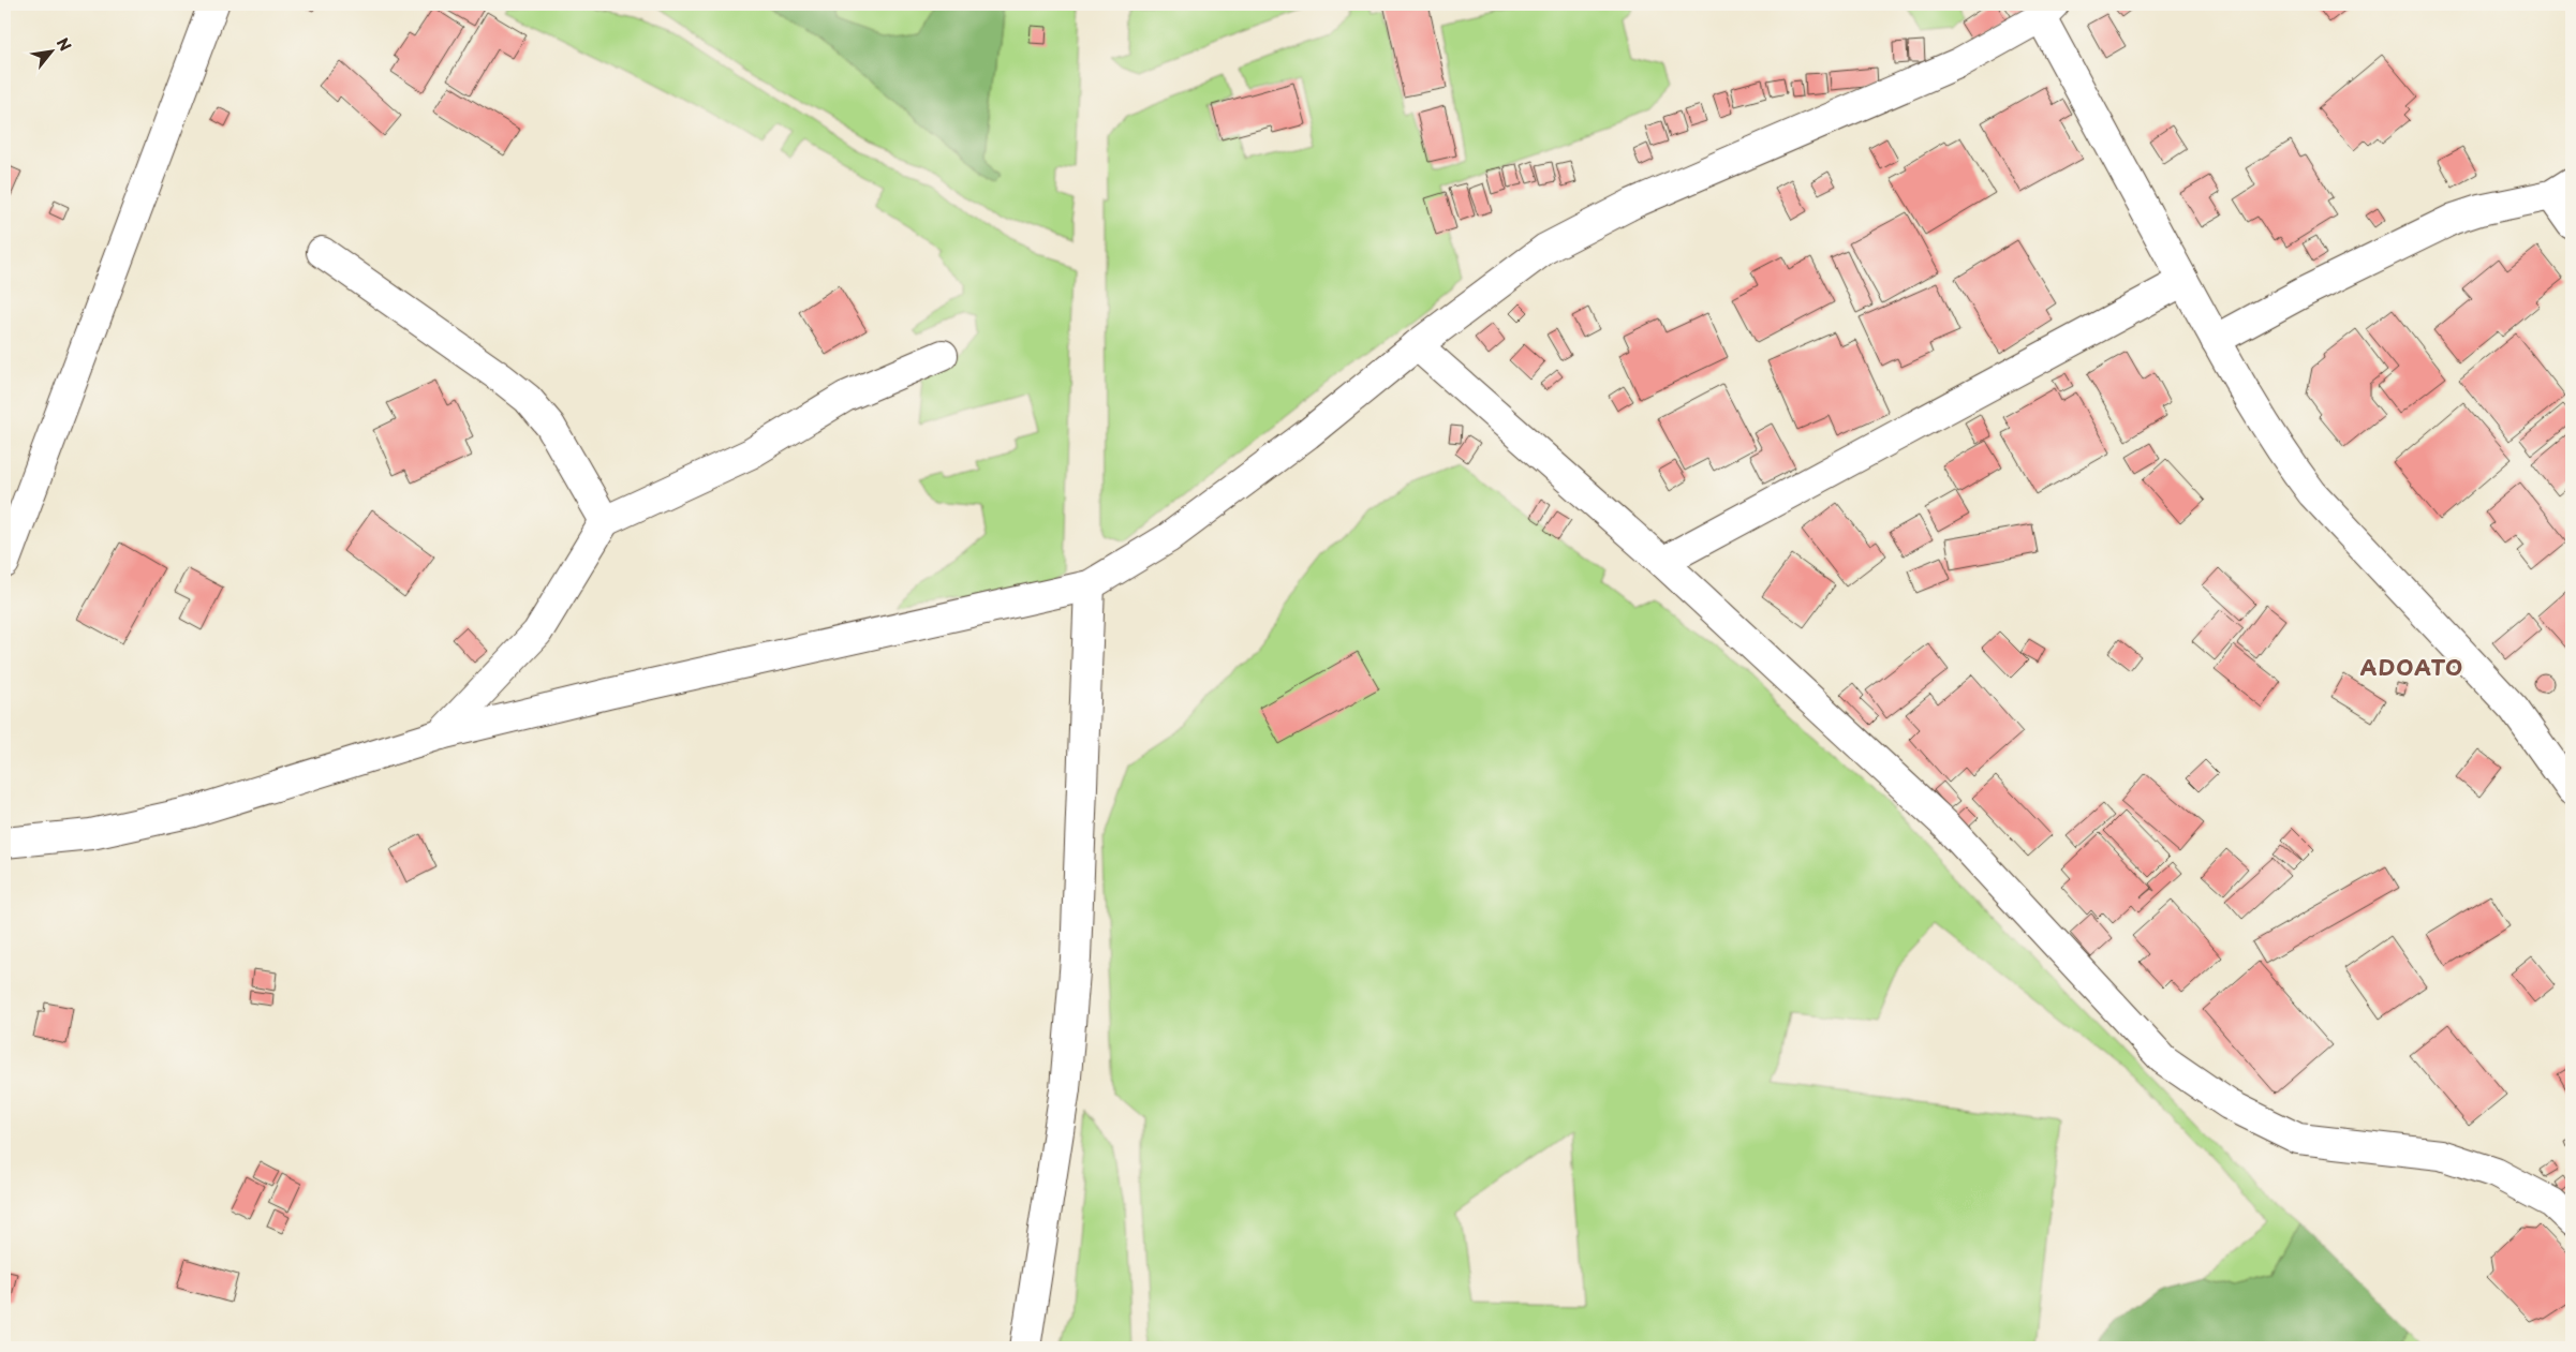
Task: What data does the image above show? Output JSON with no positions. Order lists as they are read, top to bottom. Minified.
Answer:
{"districts":["ADOATO"],"north":"top right"}
